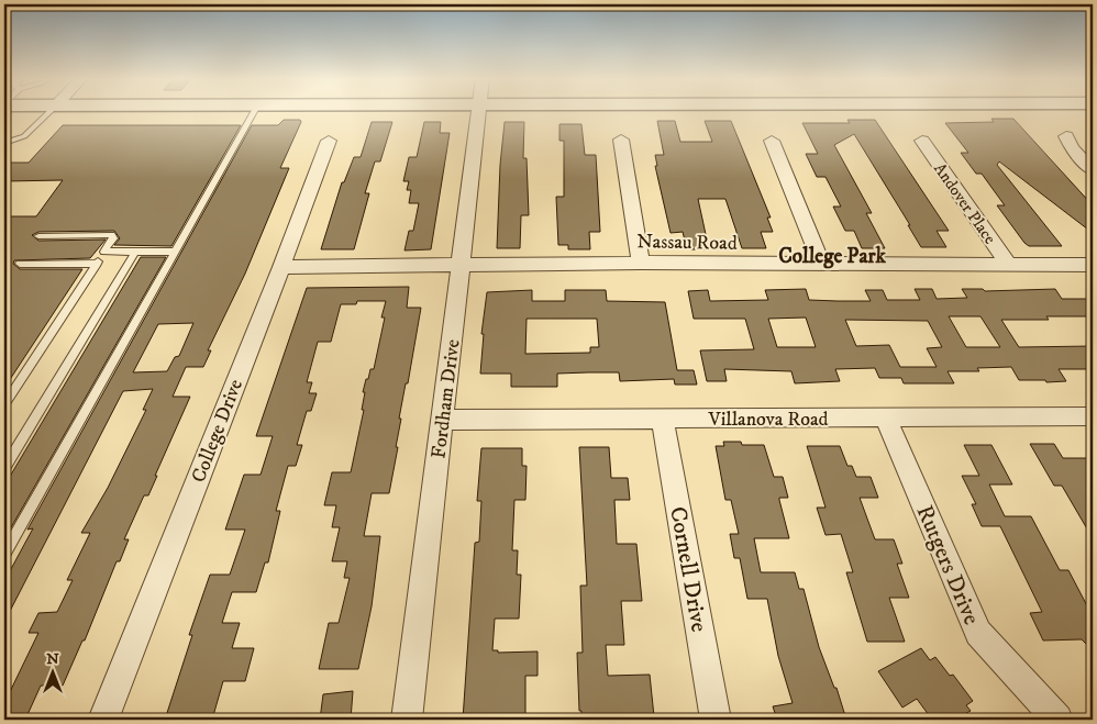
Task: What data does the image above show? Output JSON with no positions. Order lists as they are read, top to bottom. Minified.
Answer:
{"streets":{"street":["Andover Place","Nassau Road","Fordham Drive","Villanova Road","College Drive","Rutgers Drive","Cornell Drive"]},"crossings":[["Andover Place","Nassau Road"],["Nassau Road","Fordham Drive"],["Nassau Road","College Drive"],["Fordham Drive","Villanova Road"],["Villanova Road","Rutgers Drive"],["Villanova Road","Cornell Drive"]],"districts":["College Park"],"north":"top"}
